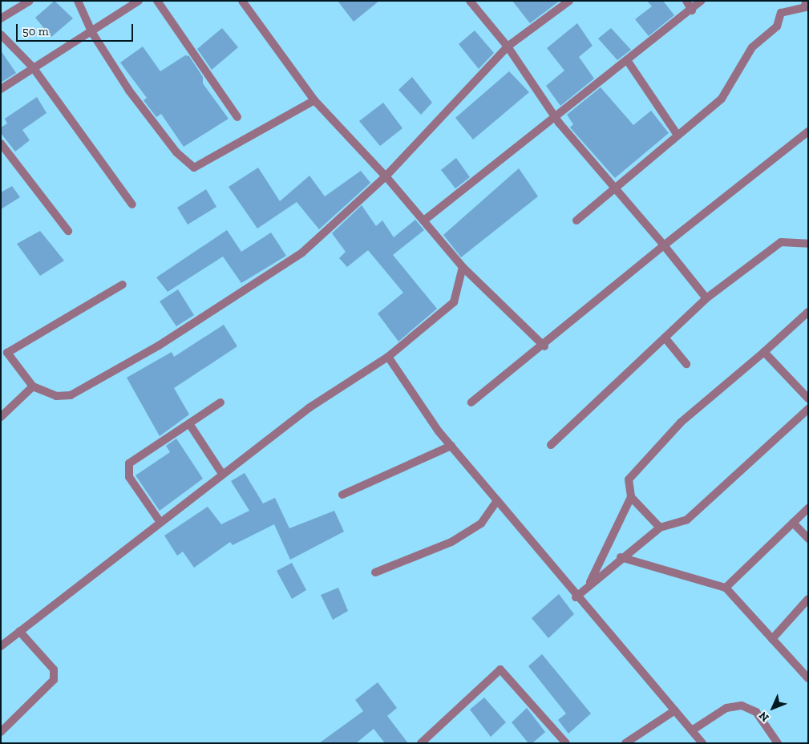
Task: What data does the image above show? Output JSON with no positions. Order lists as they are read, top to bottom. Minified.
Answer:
{"scale_bar":"50 m","north":"bottom left"}
